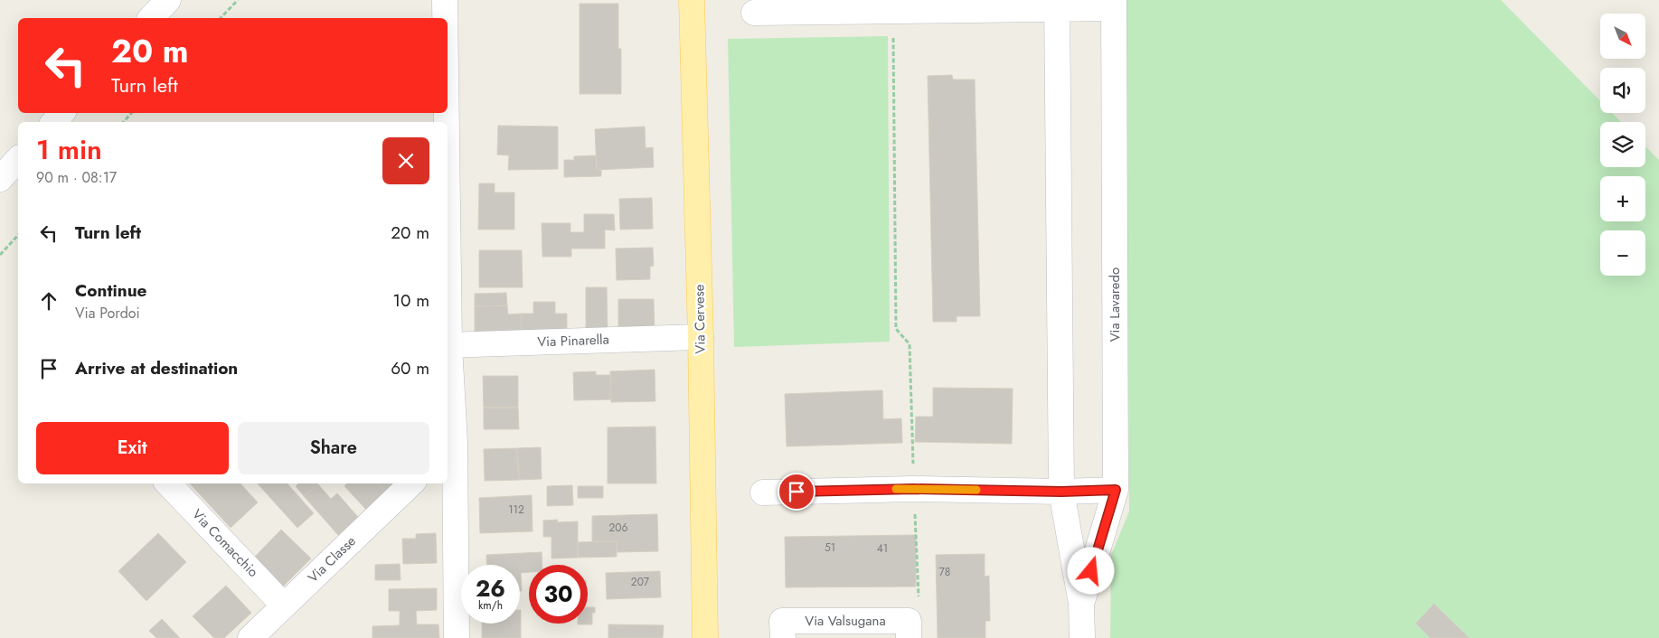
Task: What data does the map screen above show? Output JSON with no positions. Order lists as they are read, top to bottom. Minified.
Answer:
{"streets":{"main road":["Via Cervese"],"street":["Via Lavaredo","Via Pinarella","Via Comacchio","Via Classe","Via Valsugana"]},"crossings":[["Via Cervese","Via Pinarella"],["Via Comacchio","Via Classe"]],"house_numbers":["112","206","51","41","78","207"],"north":"bottom right","page":{"map_buttons":["+","−"],"turn":["20 m","Turn left"],"heading":["1 min","90 m · 08:17"],"list":[{"name":"Turn left","value":"20 m"},{"name":"Continue","note":"Via Pordoi","value":"10 m"},{"name":"Arrive at destination","value":"60 m"}],"buttons":["Exit","Share"],"speed":"26 km/h","limit":"30"}}
